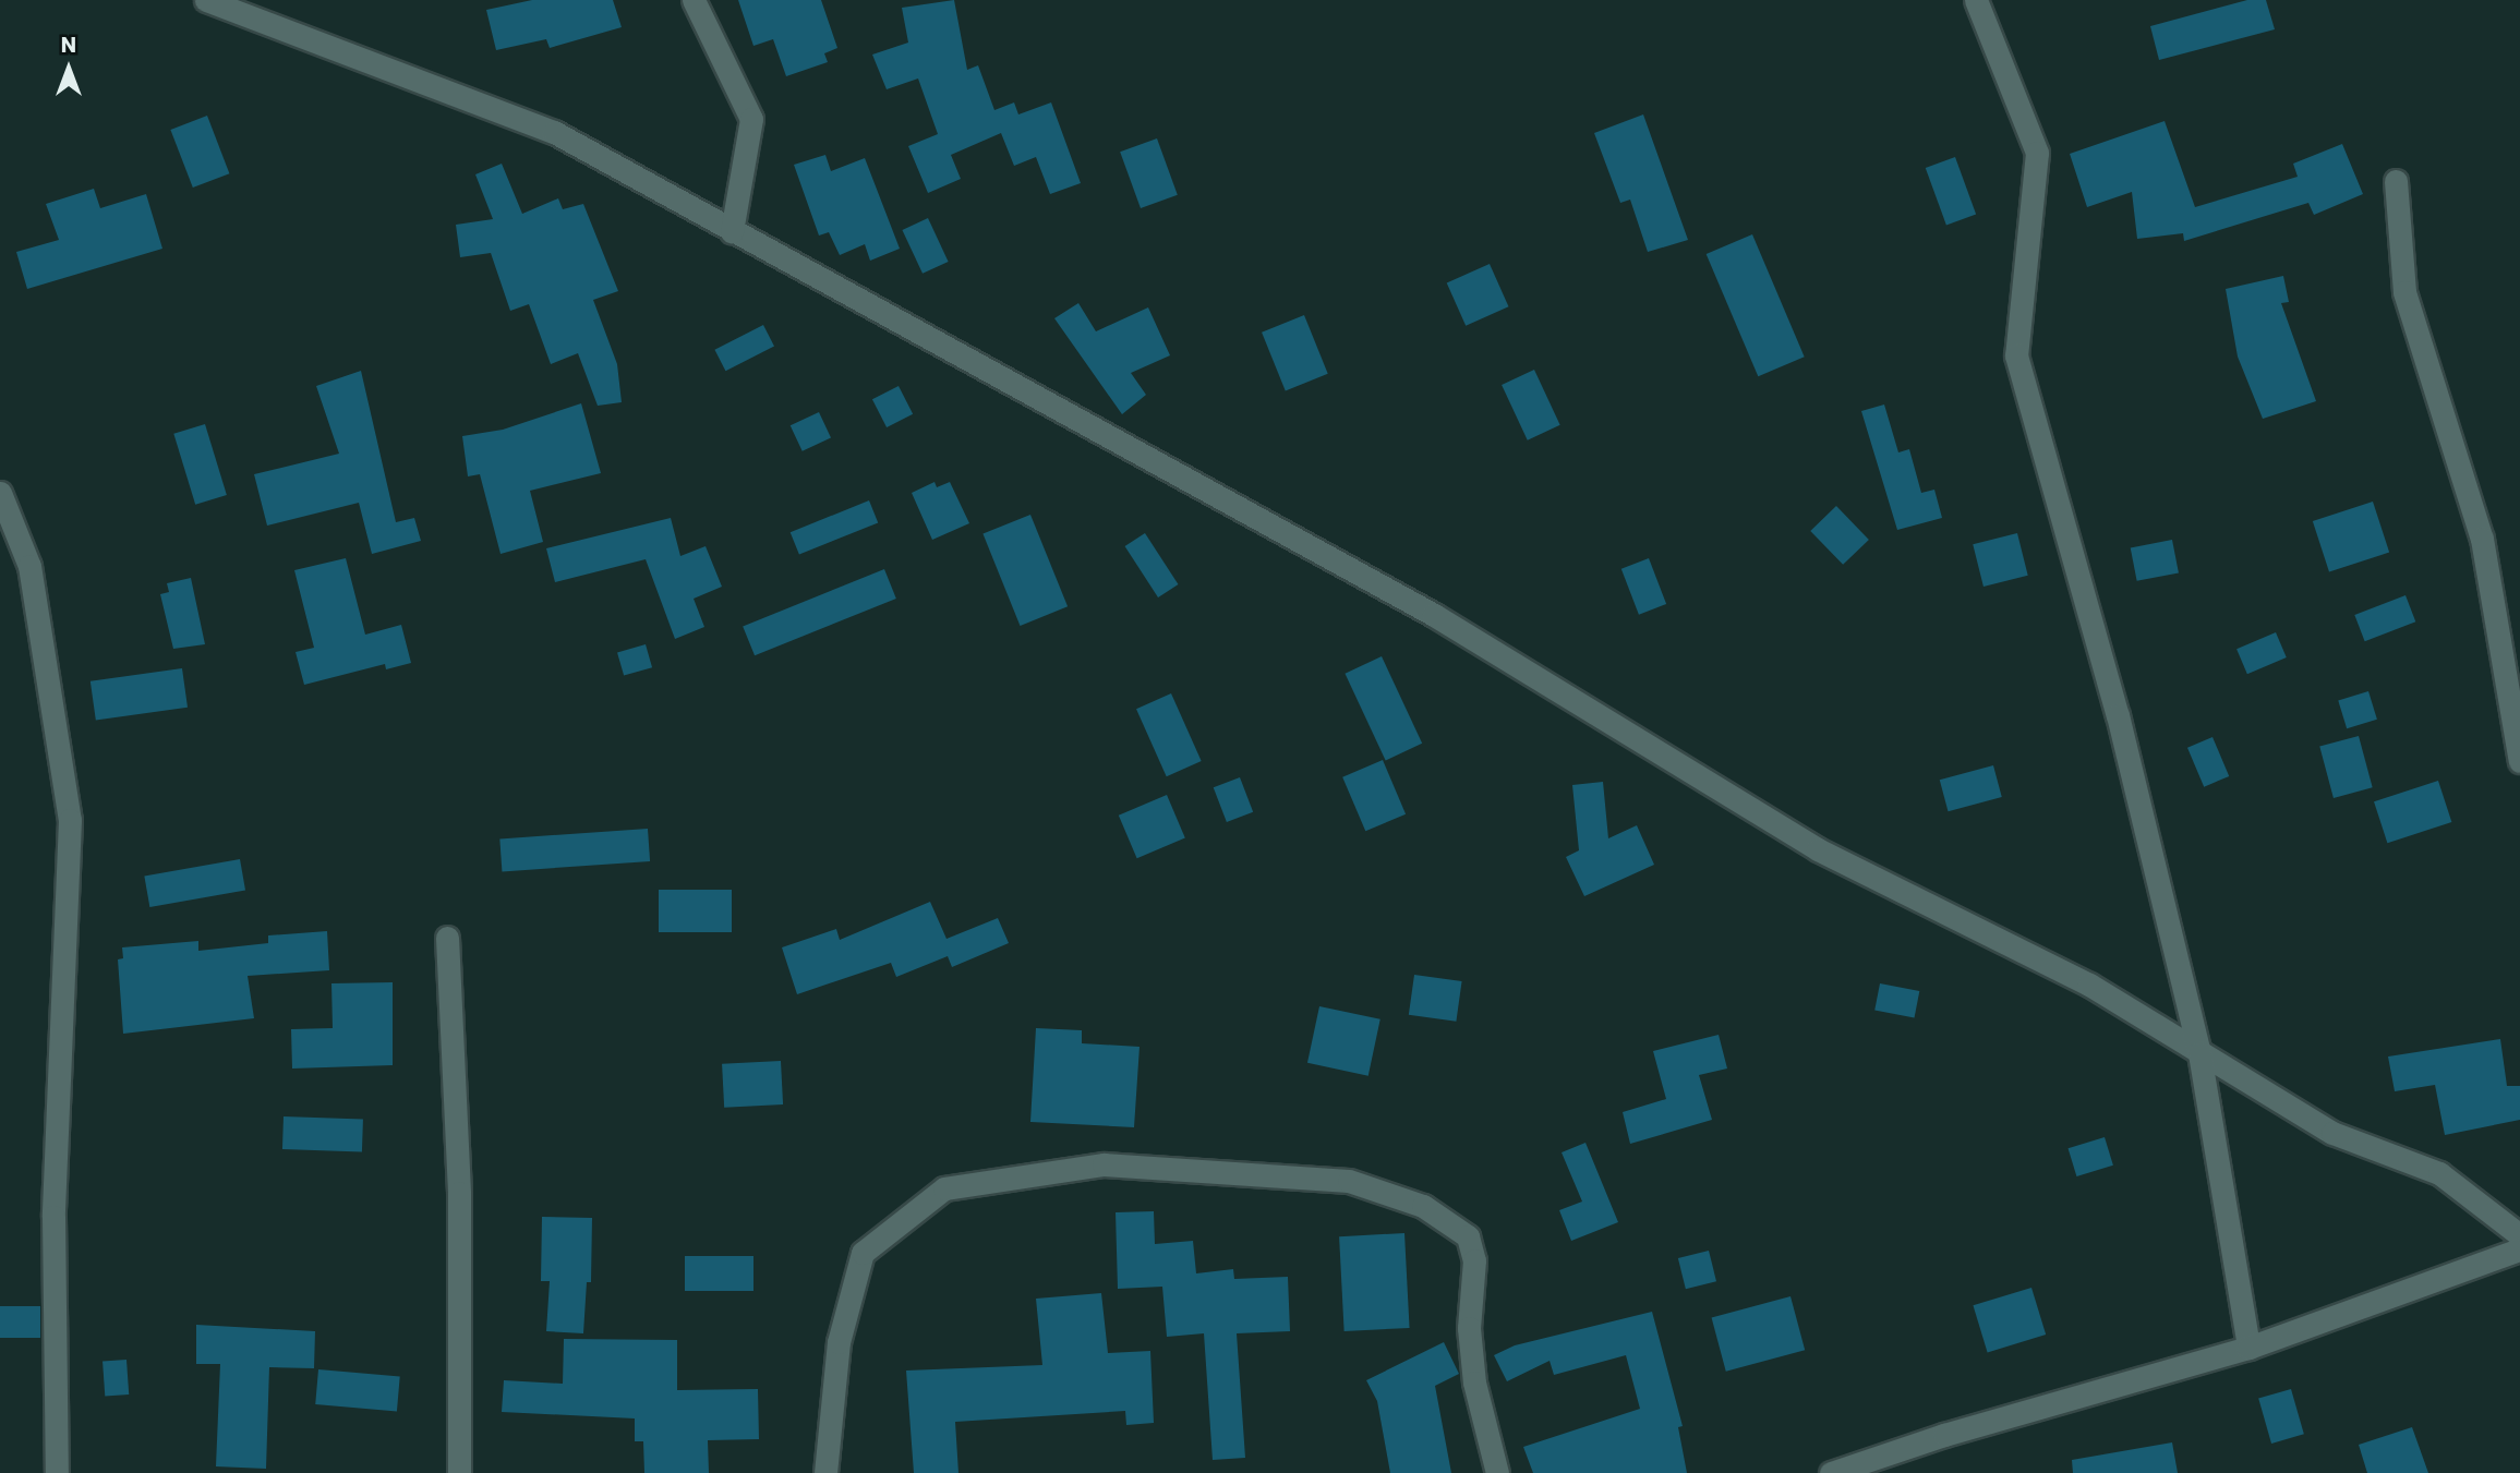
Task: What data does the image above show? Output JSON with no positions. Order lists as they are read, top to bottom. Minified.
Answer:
{"north":"top"}
